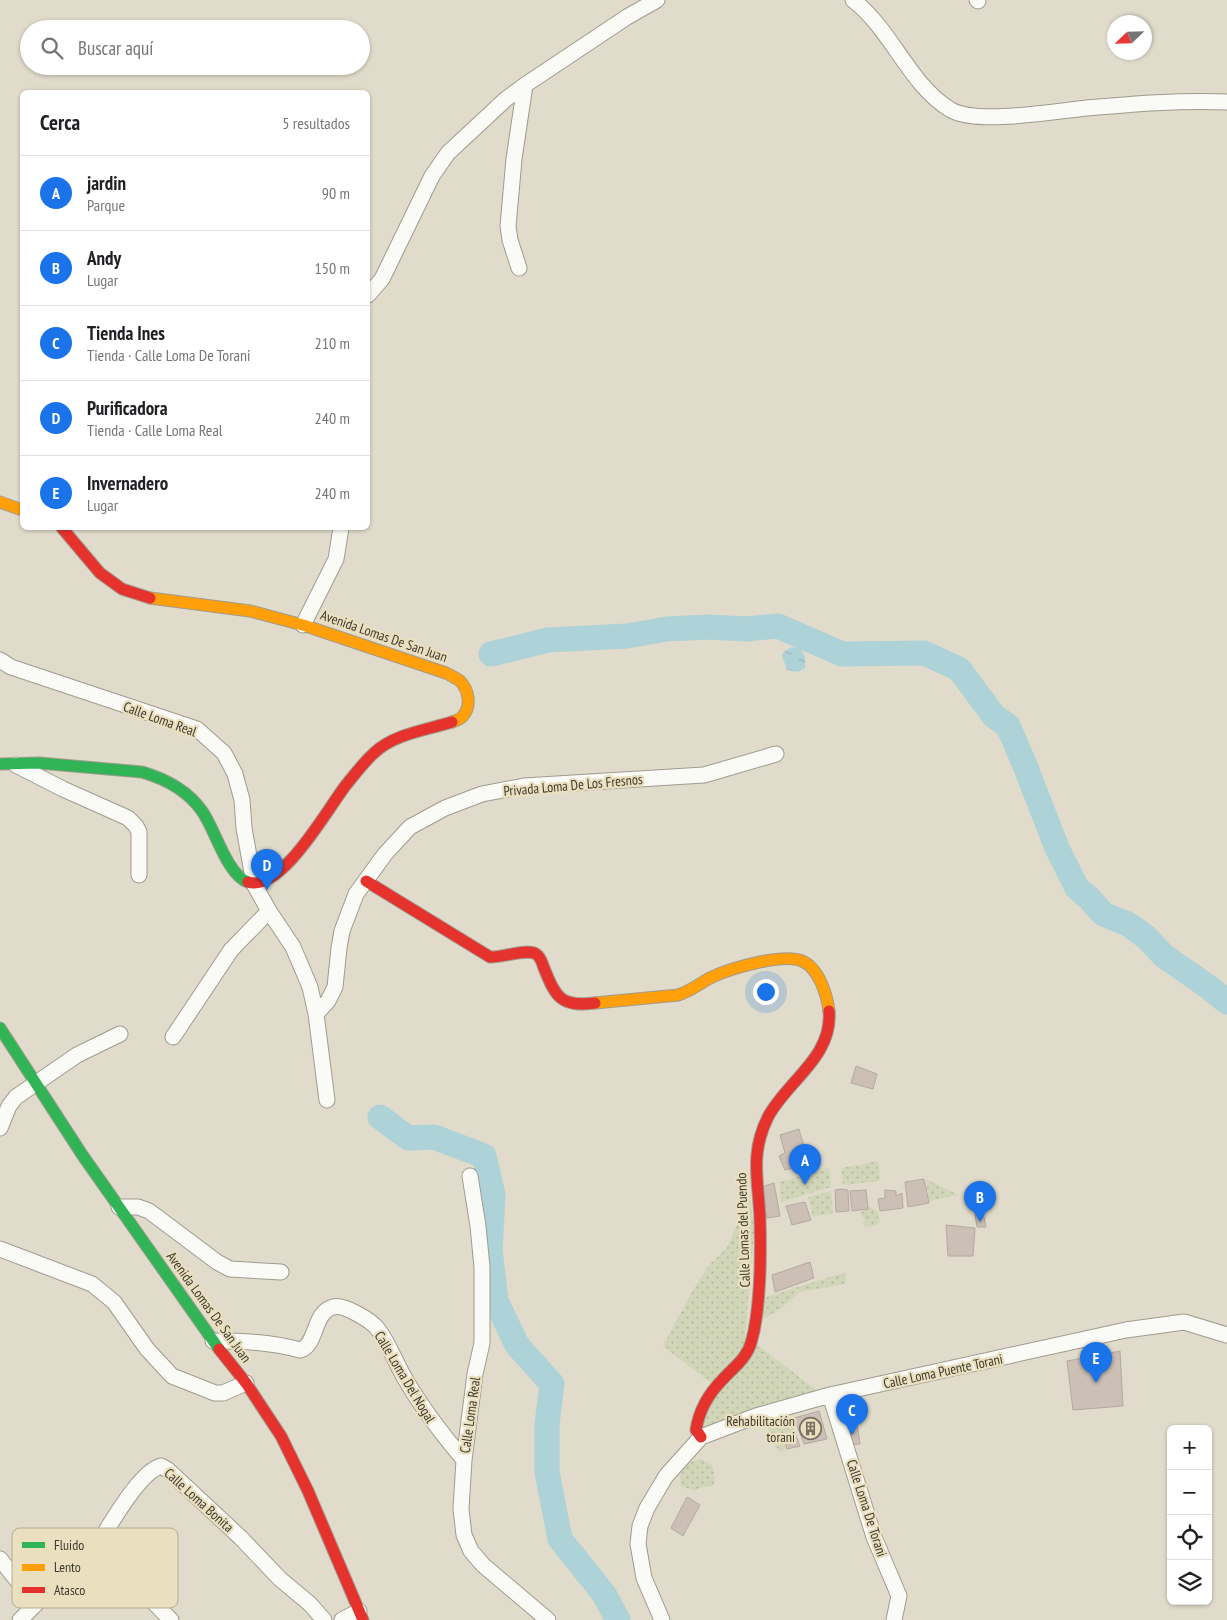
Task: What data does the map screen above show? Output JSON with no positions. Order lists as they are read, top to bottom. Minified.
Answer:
{"streets":{"main road":["Avenida Lomas De San Juan","Calle Lomas del Puendo"],"street":["Calle Loma Real","Privada Loma De Los Fresnos","Calle Loma Puente Torani","Calle Loma Del Nogal","Calle Loma Bonita","Calle Loma De Torani"]},"crossings":[["Avenida Lomas De San Juan","Calle Loma Real"],["Avenida Lomas De San Juan","Calle Loma Del Nogal"],["Calle Loma Real","Privada Loma De Los Fresnos"],["Calle Loma Real","Calle Loma Del Nogal"],["Privada Loma De Los Fresnos","Calle Lomas del Puendo"],["Calle Lomas del Puendo","Calle Loma Puente Torani"],["Calle Loma Puente Torani","Calle Loma De Torani"]],"places":{"building":["Rehabilitación torani"]},"legend":["Fluido","Lento","Atasco"],"north":"bottom left","page":{"search":"Buscar aquí","heading":["Cerca","5 resultados"],"list":[{"mark":"A","name":"jardin","note":"Parque","value":"90 m"},{"mark":"B","name":"Andy","note":"Lugar","value":"150 m"},{"mark":"C","name":"Tienda Ines","note":"Tienda · Calle Loma De Torani","value":"210 m"},{"mark":"D","name":"Purificadora","note":"Tienda · Calle Loma Real","value":"240 m"},{"mark":"E","name":"Invernadero","note":"Lugar","value":"240 m"}],"pins":["D","A","B","E","C"],"map_buttons":["+","−"]}}
